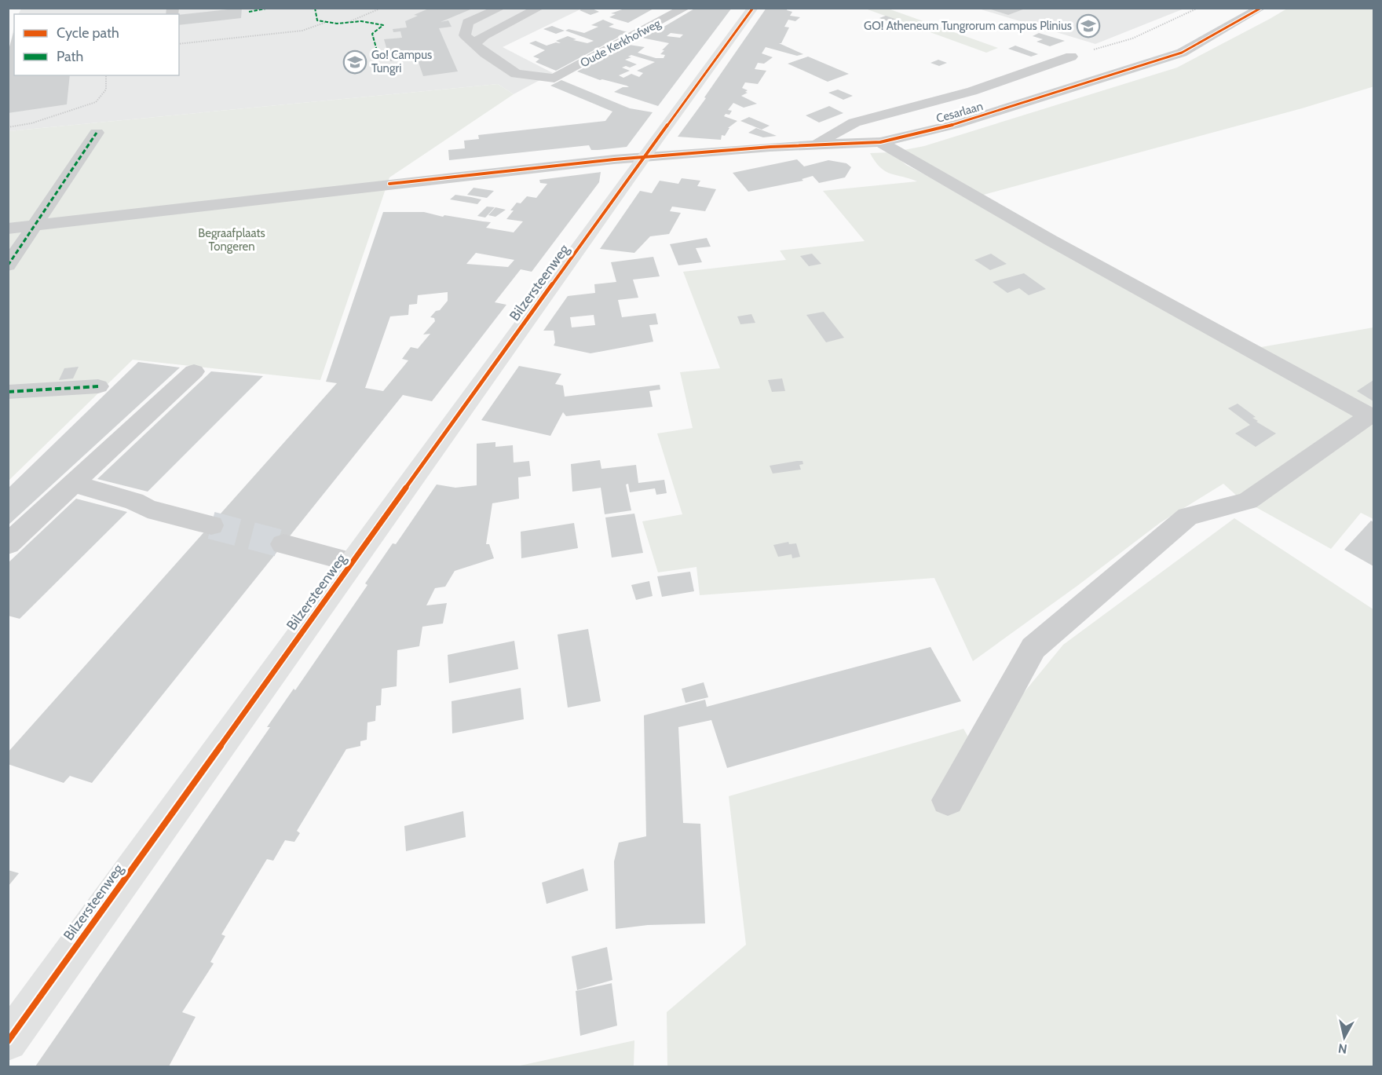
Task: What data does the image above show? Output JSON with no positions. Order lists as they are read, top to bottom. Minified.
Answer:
{"streets":{"main road":["Bilzersteenweg"],"street":["Oude Kerkhofweg","Cesarlaan"]},"crossings":[["Cesarlaan","Bilzersteenweg"]],"parks":["Begraafplaats Tongeren"],"places":{"school or university":["GO! Atheneum Tungrorum campus Plinius","Go! Campus Tungri"]},"legend":["Cycle path","Path"],"north":"bottom"}
